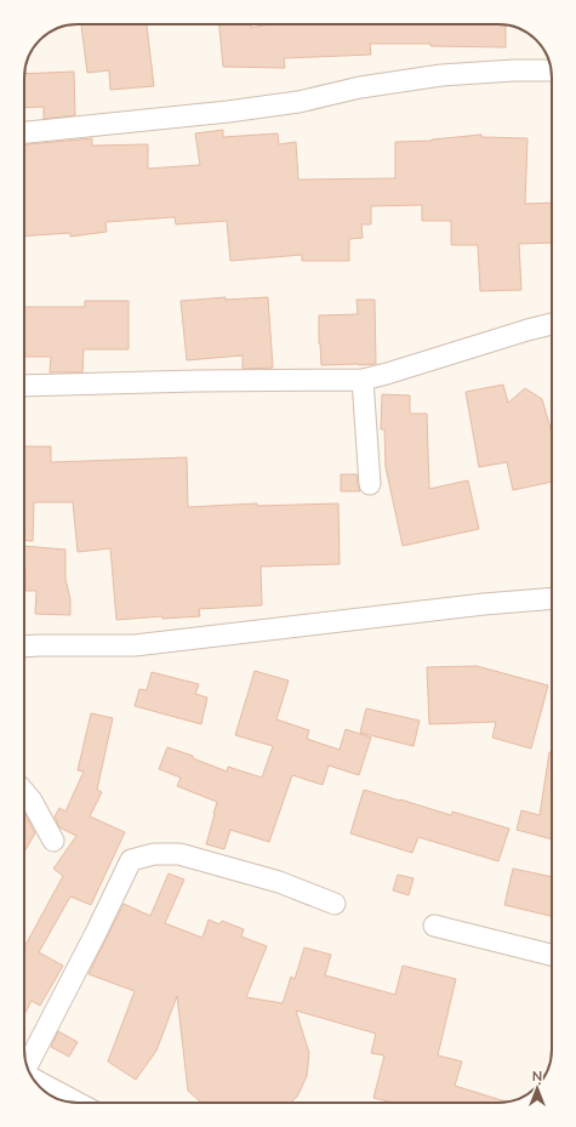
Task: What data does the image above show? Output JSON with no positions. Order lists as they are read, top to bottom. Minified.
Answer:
{"north":"top"}
